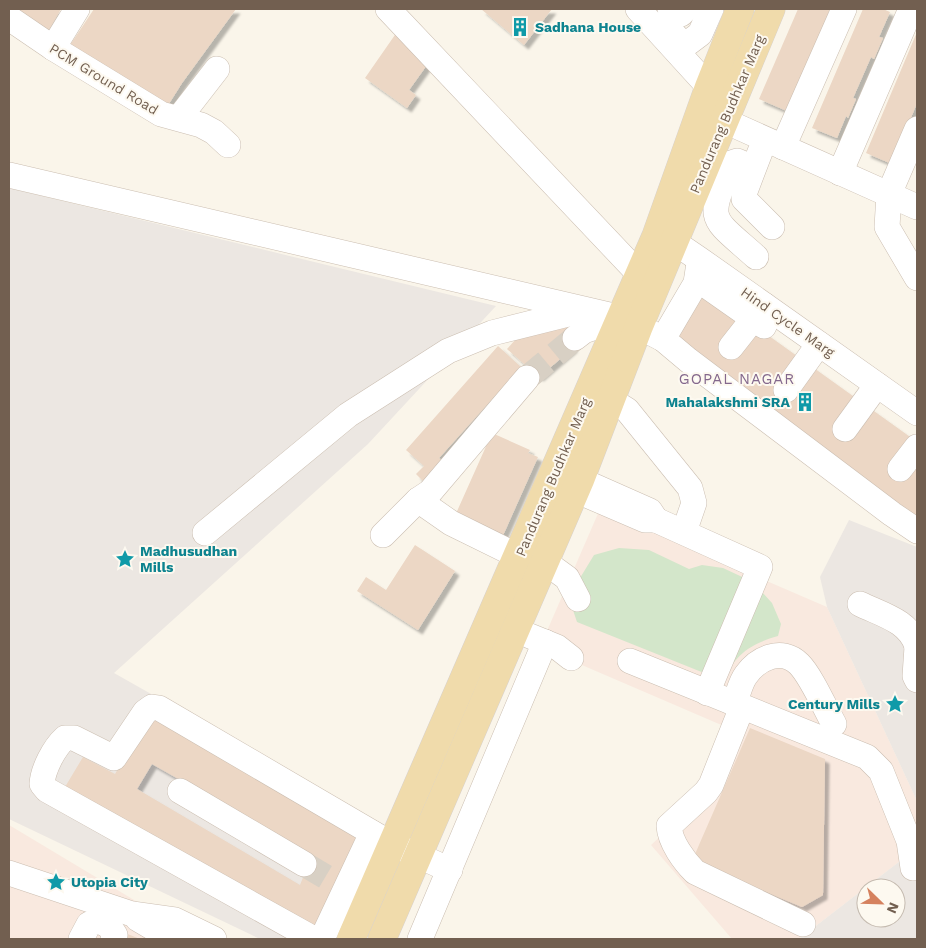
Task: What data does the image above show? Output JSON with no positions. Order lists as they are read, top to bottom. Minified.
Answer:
{"streets":{"main road":["Pandurang Budhkar Marg"],"street":["PCM Ground Road","Hind Cycle Marg"]},"crossings":[["Pandurang Budhkar Marg","Hind Cycle Marg"]],"districts":["GOPAL NAGAR"],"places":{"building":["Sadhana House","Mahalakshmi SRA"],"place":["Madhusudhan Mills","Century Mills","Utopia City"]},"north":"bottom right"}
